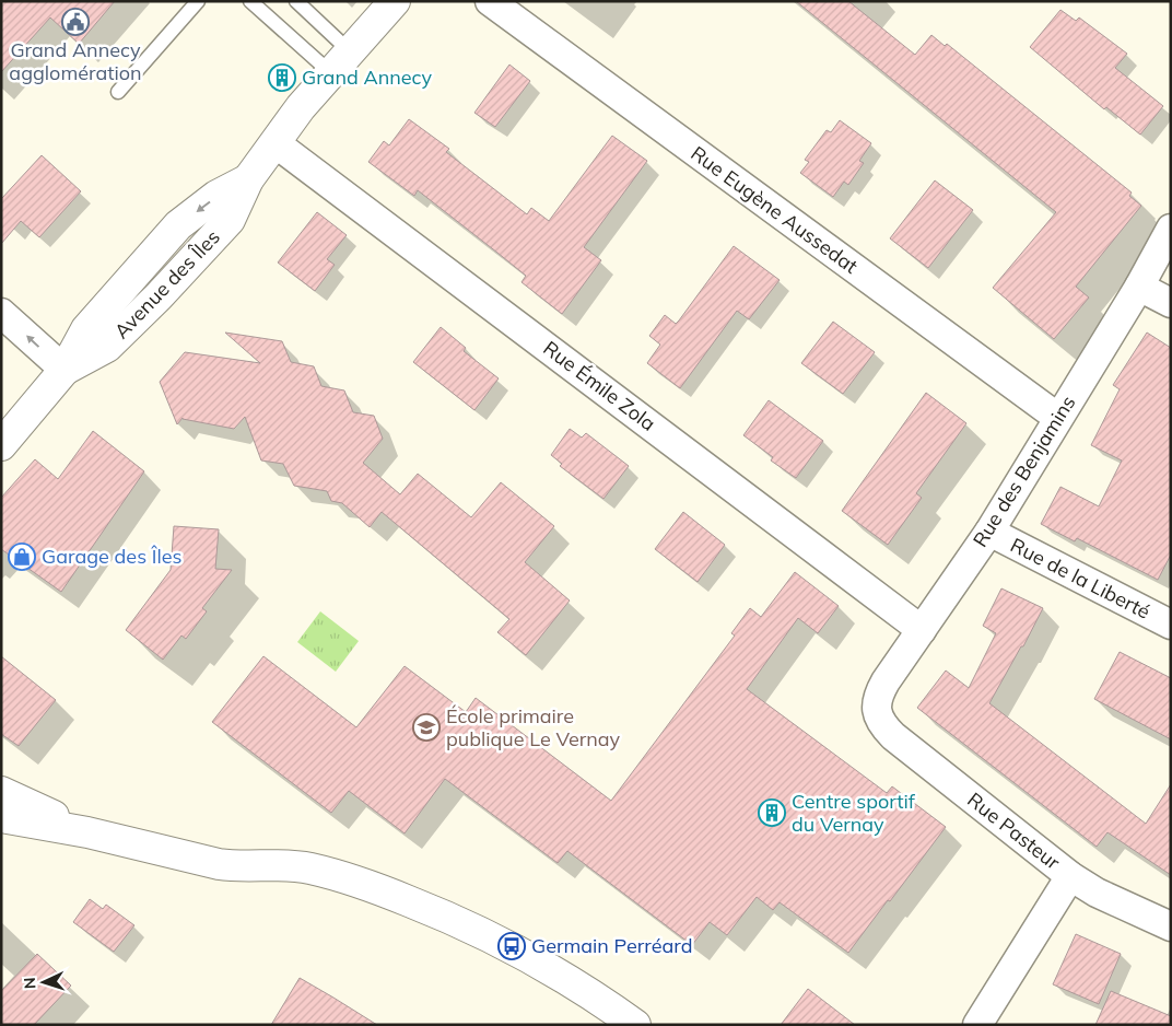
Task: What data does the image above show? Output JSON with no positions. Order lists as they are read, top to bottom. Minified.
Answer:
{"streets":{"main road":["Avenue des Îles"],"street":["Rue Eugène Aussedat","Rue Émile Zola","Rue des Benjamins","Rue de la Liberté","Rue Pasteur"]},"crossings":[["Rue Eugène Aussedat","Rue des Benjamins"],["Avenue des Îles","Rue Émile Zola"],["Rue Émile Zola","Rue des Benjamins"],["Rue des Benjamins","Rue de la Liberté"],["Rue des Benjamins","Rue Pasteur"]],"places":{"public building":["Grand Annecy agglomération"],"building":["Grand Annecy","Centre sportif du Vernay"],"shop":["Garage des Îles"],"school or university":["École primaire publique Le Vernay"],"bus stop":["Germain Perréard"]},"north":"left"}
